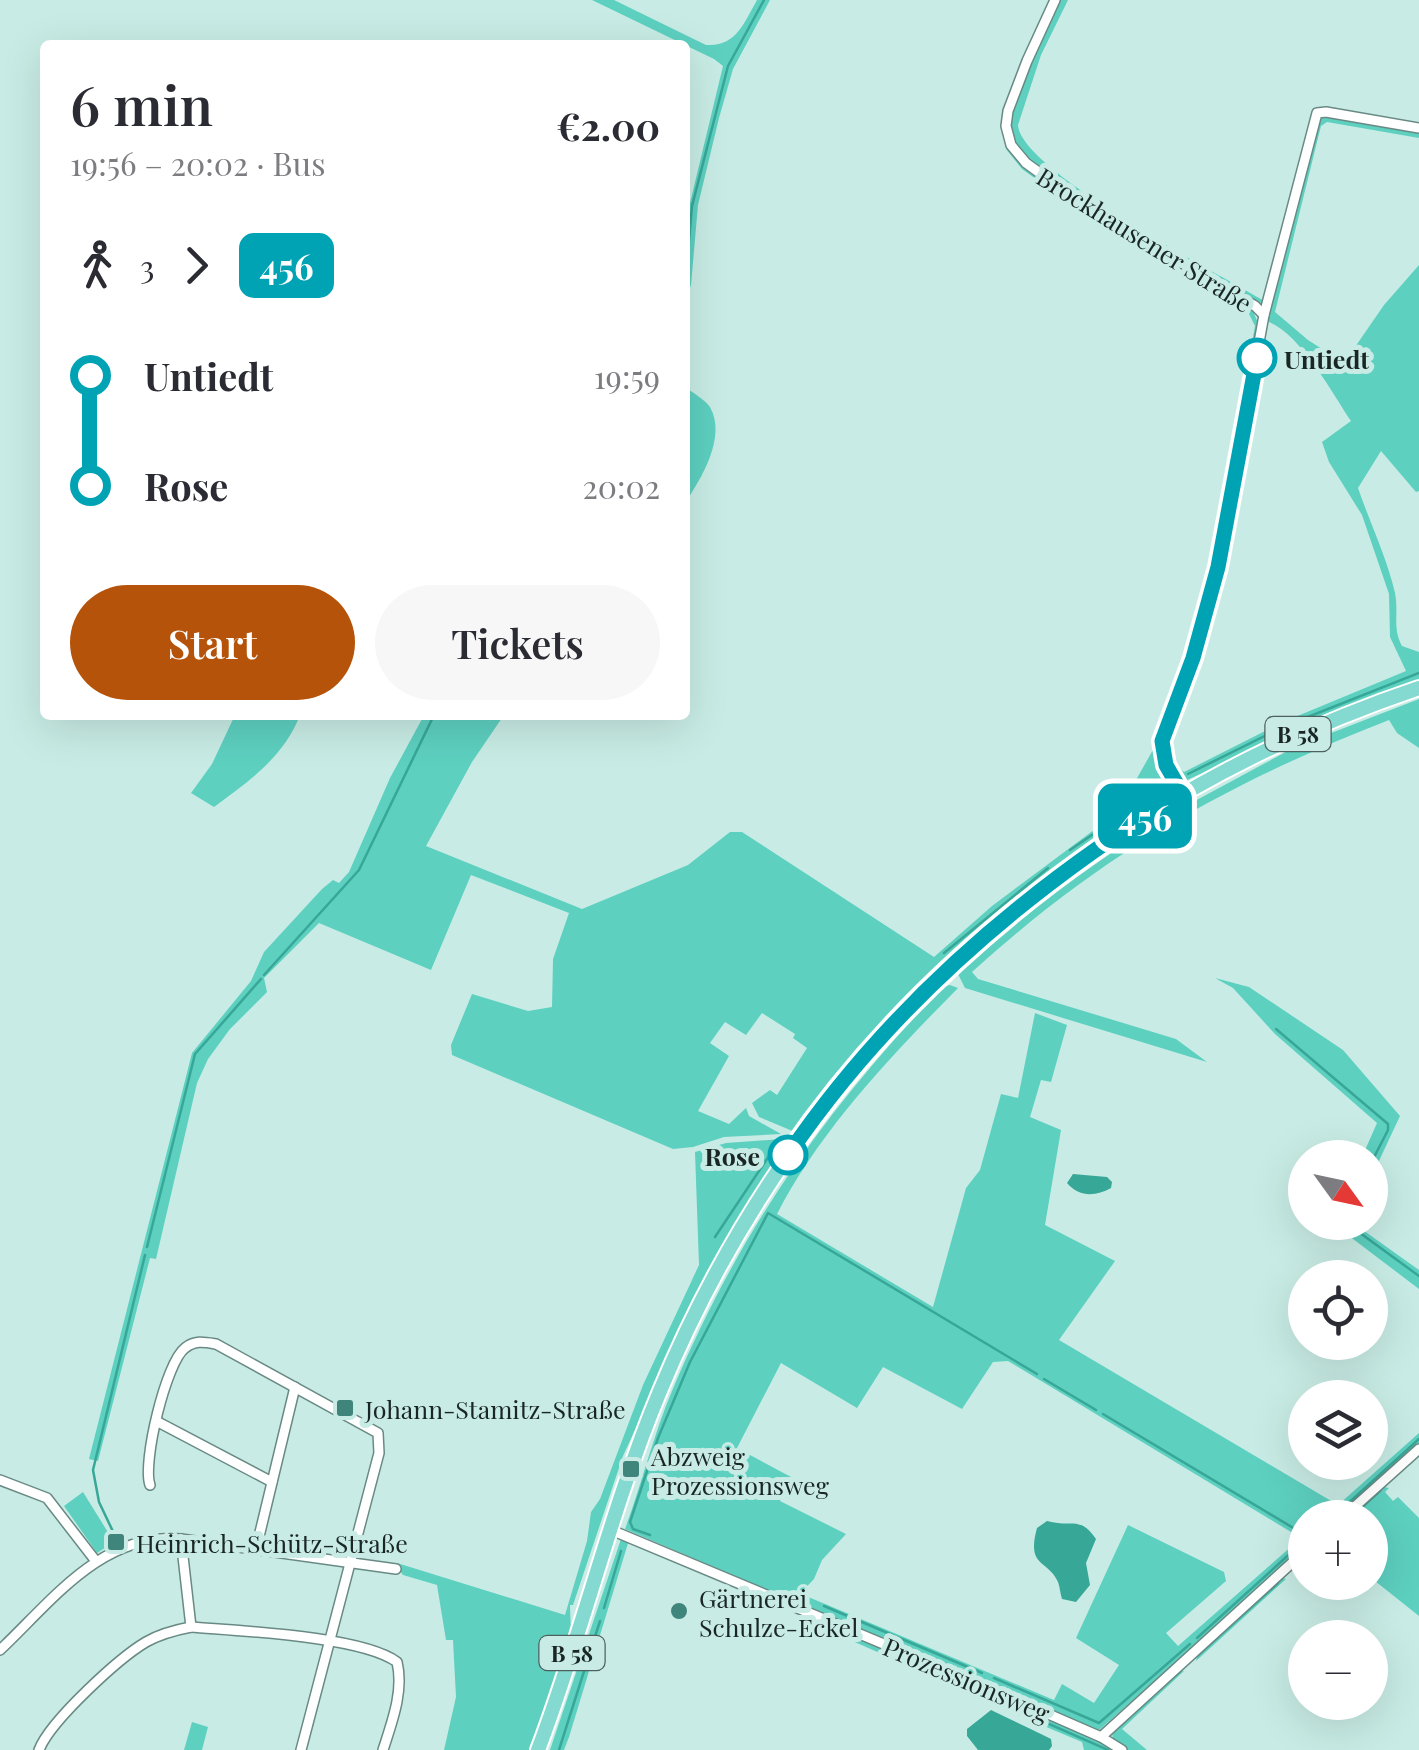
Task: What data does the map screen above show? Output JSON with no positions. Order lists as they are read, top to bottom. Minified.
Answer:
{"streets":{"main road":["B 58"],"street":["Brockhausener Straße","Prozessionsweg"]},"crossings":[["Brockhausener Straße","B 58"],["B 58","Prozessionsweg"]],"places":{"other":["Untiedt","Rose","Gärtnerei Schulze-Eckel"],"transit":["Johann-Stamitz-Straße","Abzweig Prozessionsweg","Heinrich-Schütz-Straße"]},"lines":["bus line 456"],"north":"bottom right","page":{"on_map":"456","heading":["6 min","19:56 – 20:02 · Bus","€2.00"],"legs":["3","456"],"list":[{"name":"Untiedt","value":"19:59"},{"name":"Rose","value":"20:02"}],"buttons":["Start","Tickets"],"map_buttons":["+","−"]}}
